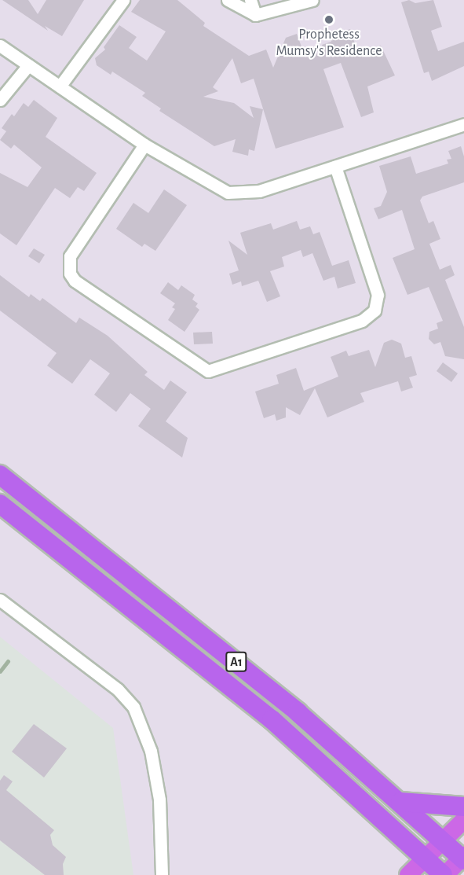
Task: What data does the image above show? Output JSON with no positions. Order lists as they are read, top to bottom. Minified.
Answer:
{"streets":{"highway":["A1"]},"places":["Prophetess Mumsy's Residence"]}
